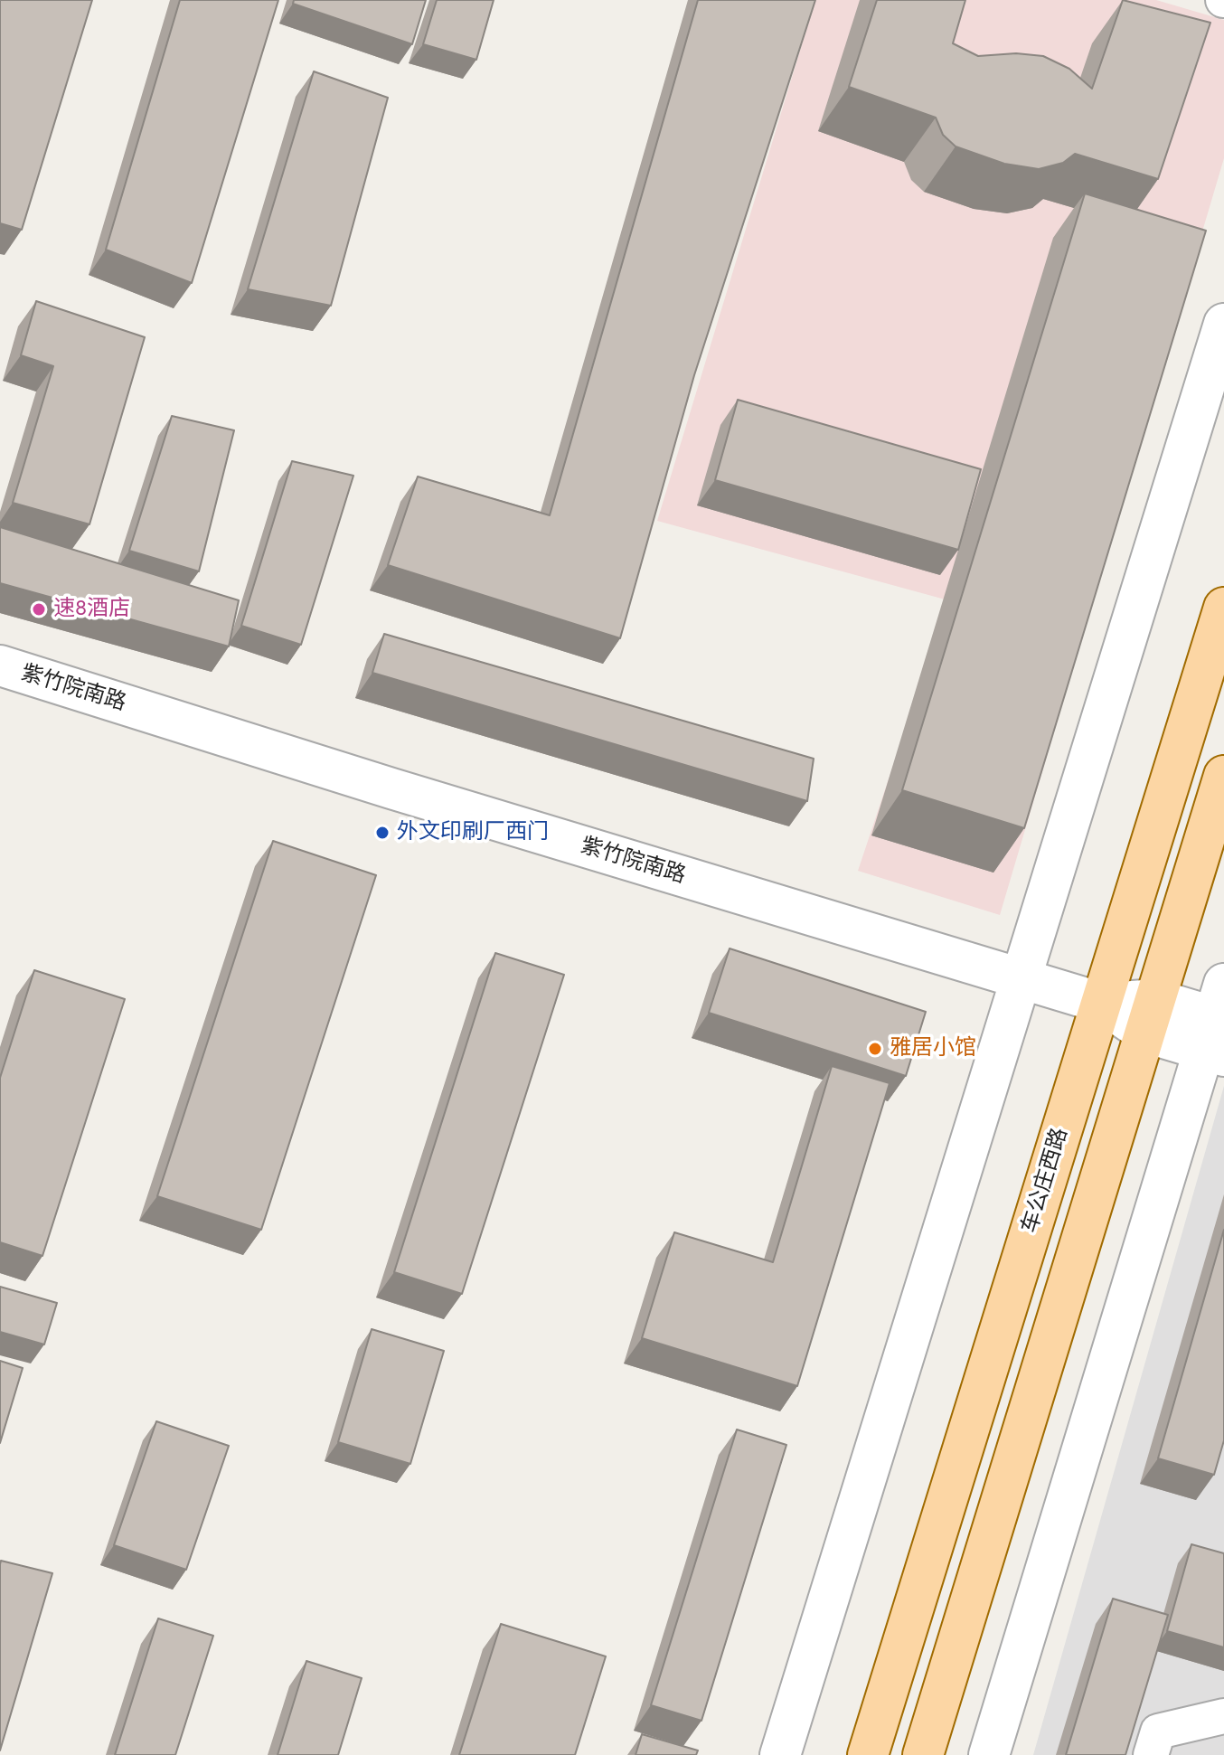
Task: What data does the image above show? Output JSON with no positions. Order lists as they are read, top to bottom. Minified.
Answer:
{"streets":{"main road":["车公庄西路"],"street":["紫竹院南路"]},"crossings":[["紫竹院南路","车公庄西路"]],"places":["速8酒店","外文印刷厂西门","雅居小馆"]}
